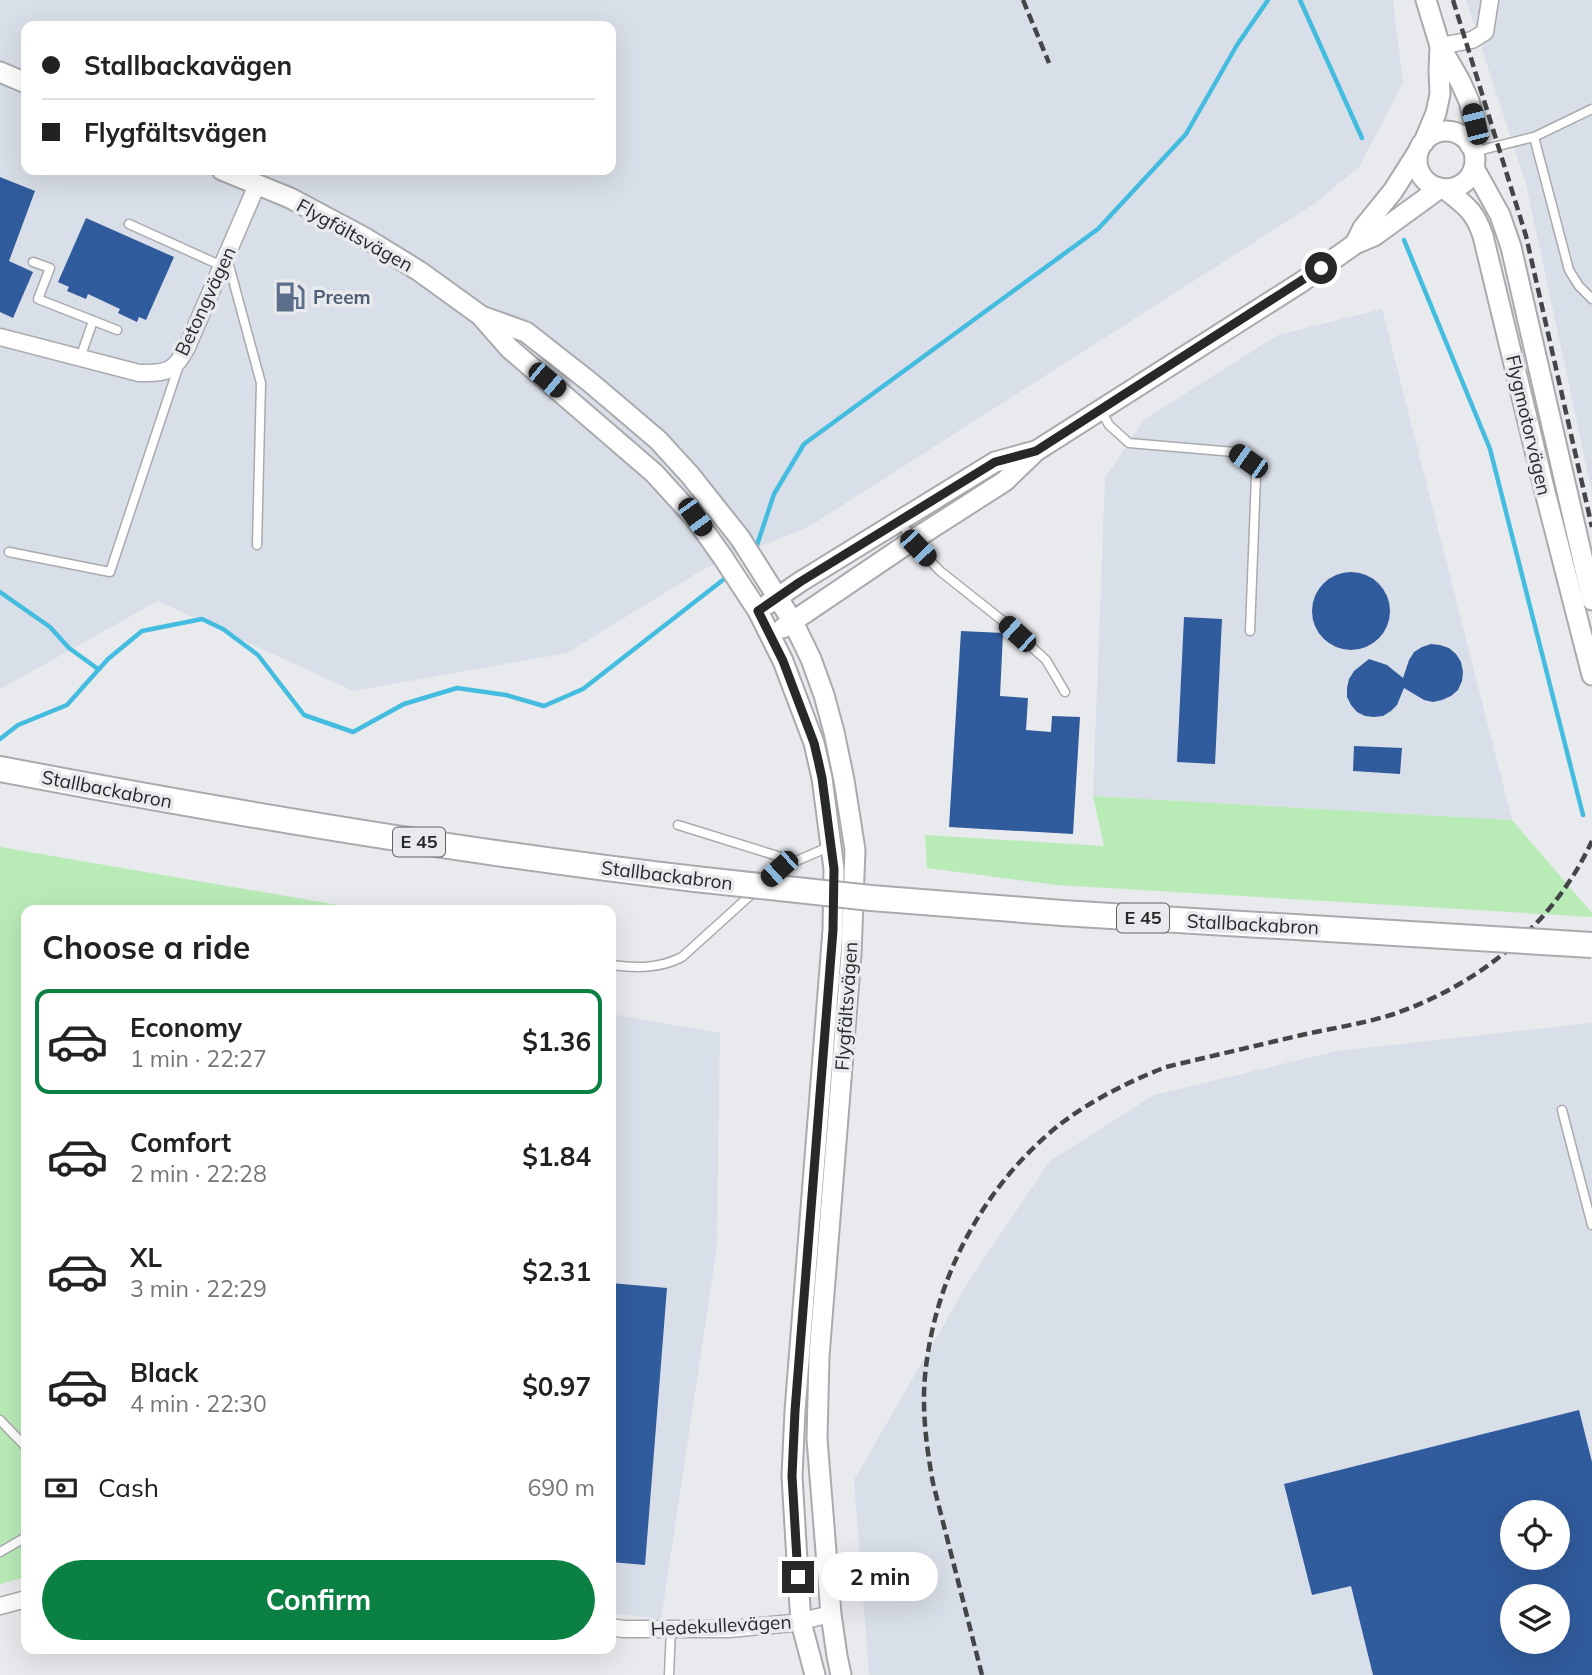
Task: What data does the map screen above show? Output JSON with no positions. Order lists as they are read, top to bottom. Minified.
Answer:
{"streets":{"highway":["Stallbackabron","E 45"],"street":["Flygfältsvägen","Betongvägen","Flygmotorvägen","Hedekullevägen"]},"crossings":[["Flygfältsvägen","Betongvägen"],["Flygfältsvägen","Hedekullevägen"]],"places":{"fuel station":["Preem"]},"page":{"banner":["Stallbackavägen","Flygfältsvägen"],"heading":"Choose a ride","list":[{"name":"Economy","note":"1 min · 22:27","value":"$1.36"},{"name":"Comfort","note":"2 min · 22:28","value":"$1.84"},{"name":"XL","note":"3 min · 22:29","value":"$2.31"},{"name":"Black","note":"4 min · 22:30","value":"$0.97"}],"pay":["Cash","690 m"],"buttons":"Confirm","bubble":"2 min"}}
